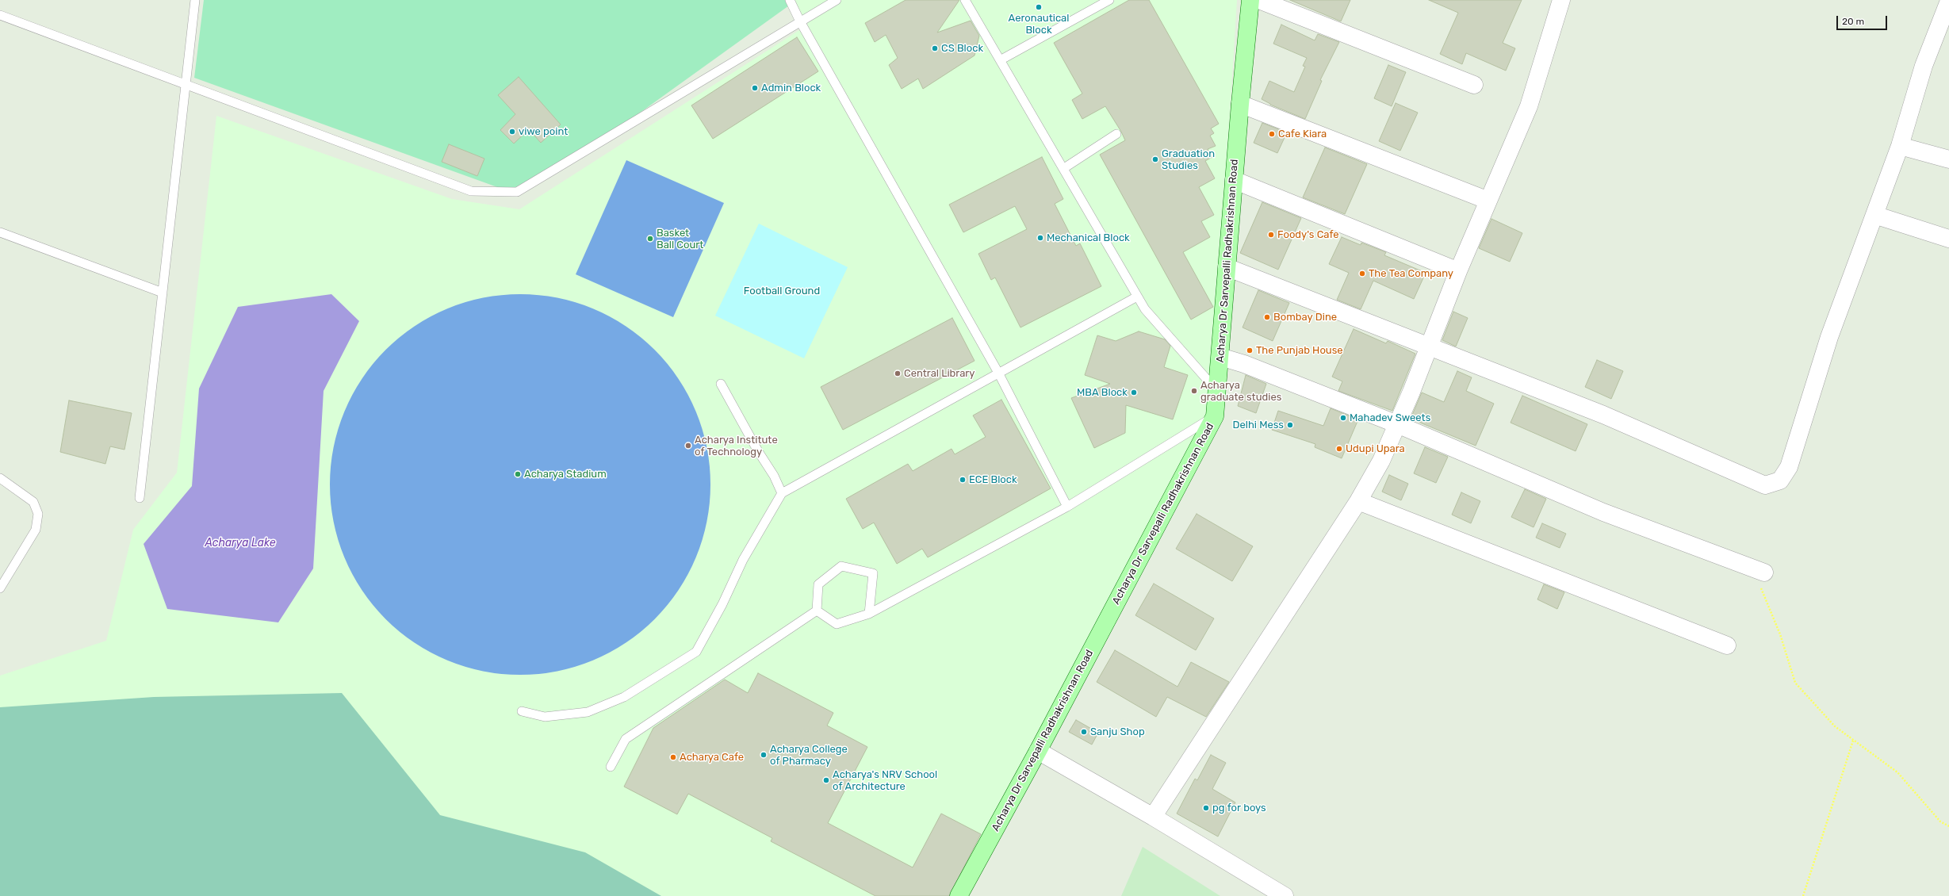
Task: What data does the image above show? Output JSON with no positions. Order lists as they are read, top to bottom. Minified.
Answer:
{"streets":{"street":["Acharya Dr Sarvepalli Radhakrishnan Road"]},"water":["Acharya Lake"],"parks":["Football Ground"],"places":["Aeronautical Block","CS Block","Admin Block","viwe point","Cafe Kiara","Graduation Studies","Foody's Cafe","Mechanical Block","Basket Ball Court","The Tea Company","Bombay Dine","The Punjab House","Central Library","Acharya graduate studies","MBA Block","Mahadev Sweets","Delhi Mess","Acharya Institute of Technology","Udupi Upara","Acharya Stadium","ECE Block","Sanju Shop","Acharya College of Pharmacy","Acharya Cafe","Acharya's NRV School of Architecture","pg for boys"],"scale_bar":"20 m"}
